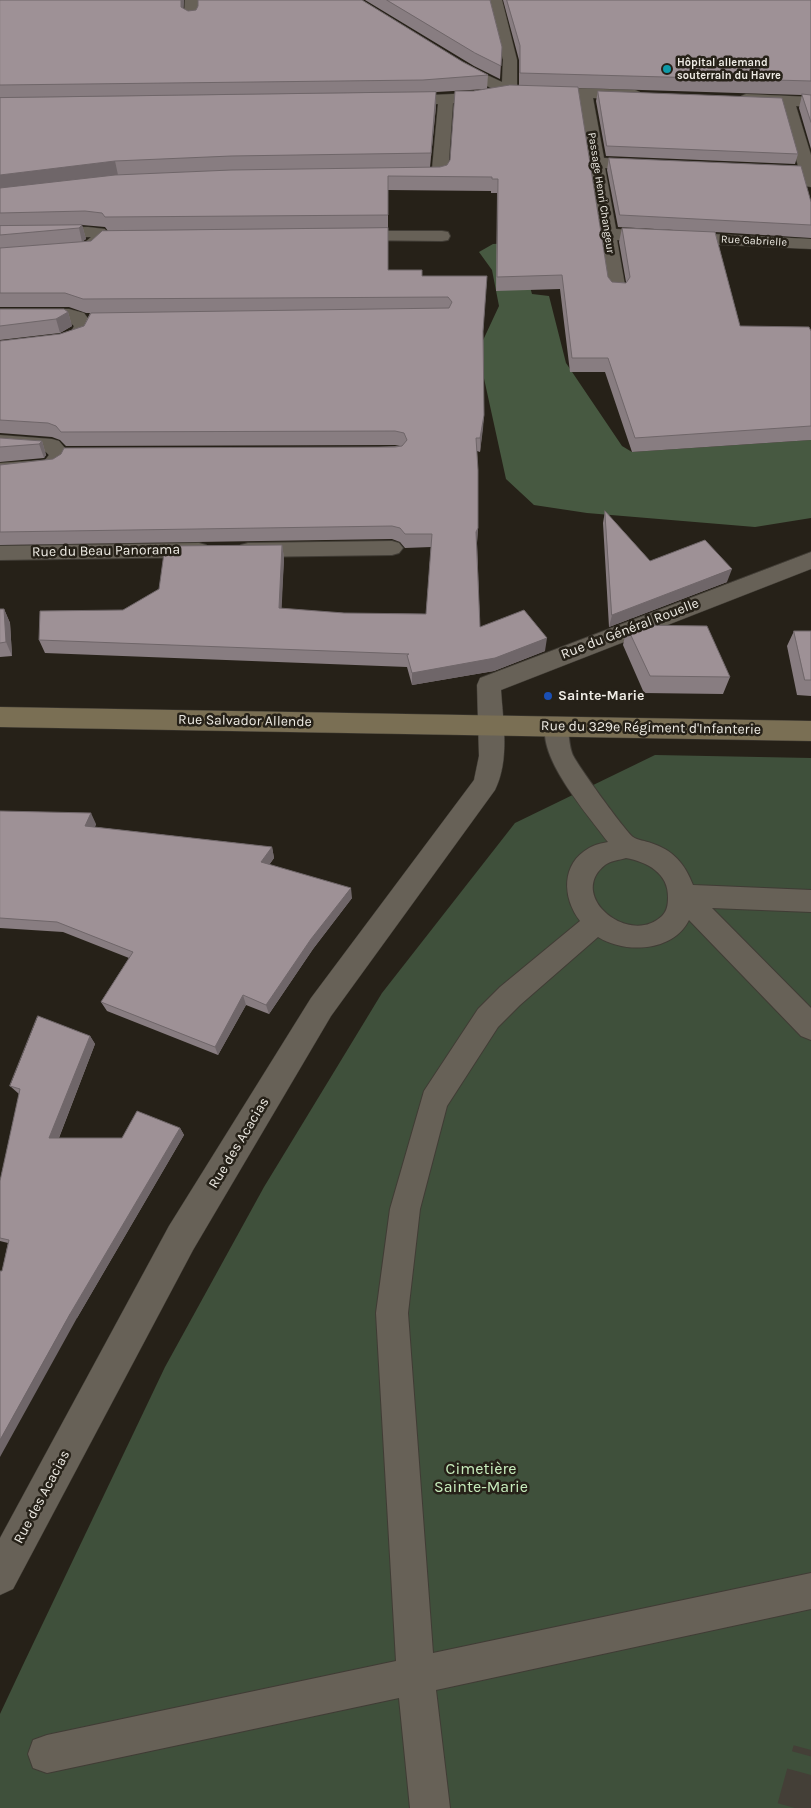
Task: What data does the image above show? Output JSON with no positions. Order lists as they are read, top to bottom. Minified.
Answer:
{"streets":{"street":["Passage Henri Changeur","Rue Gabrielle","Rue du Général Rouelle","Rue Salvador Allende","Rue du 329e Régiment d'Infanterie","Rue des Acacias"],"lane":["Rue du Beau Panorama"]},"crossings":[["Passage Henri Changeur","Rue Gabrielle"],["Rue du Général Rouelle","Rue Salvador Allende"],["Rue du Général Rouelle","Rue du 329e Régiment d'Infanterie"],["Rue du Général Rouelle","Rue des Acacias"],["Rue Salvador Allende","Rue du 329e Régiment d'Infanterie"],["Rue Salvador Allende","Rue des Acacias"],["Rue du 329e Régiment d'Infanterie","Rue des Acacias"]],"parks":["Cimetière Sainte-Marie"],"places":["Hôpital allemand souterrain du Havre","Sainte-Marie"]}
